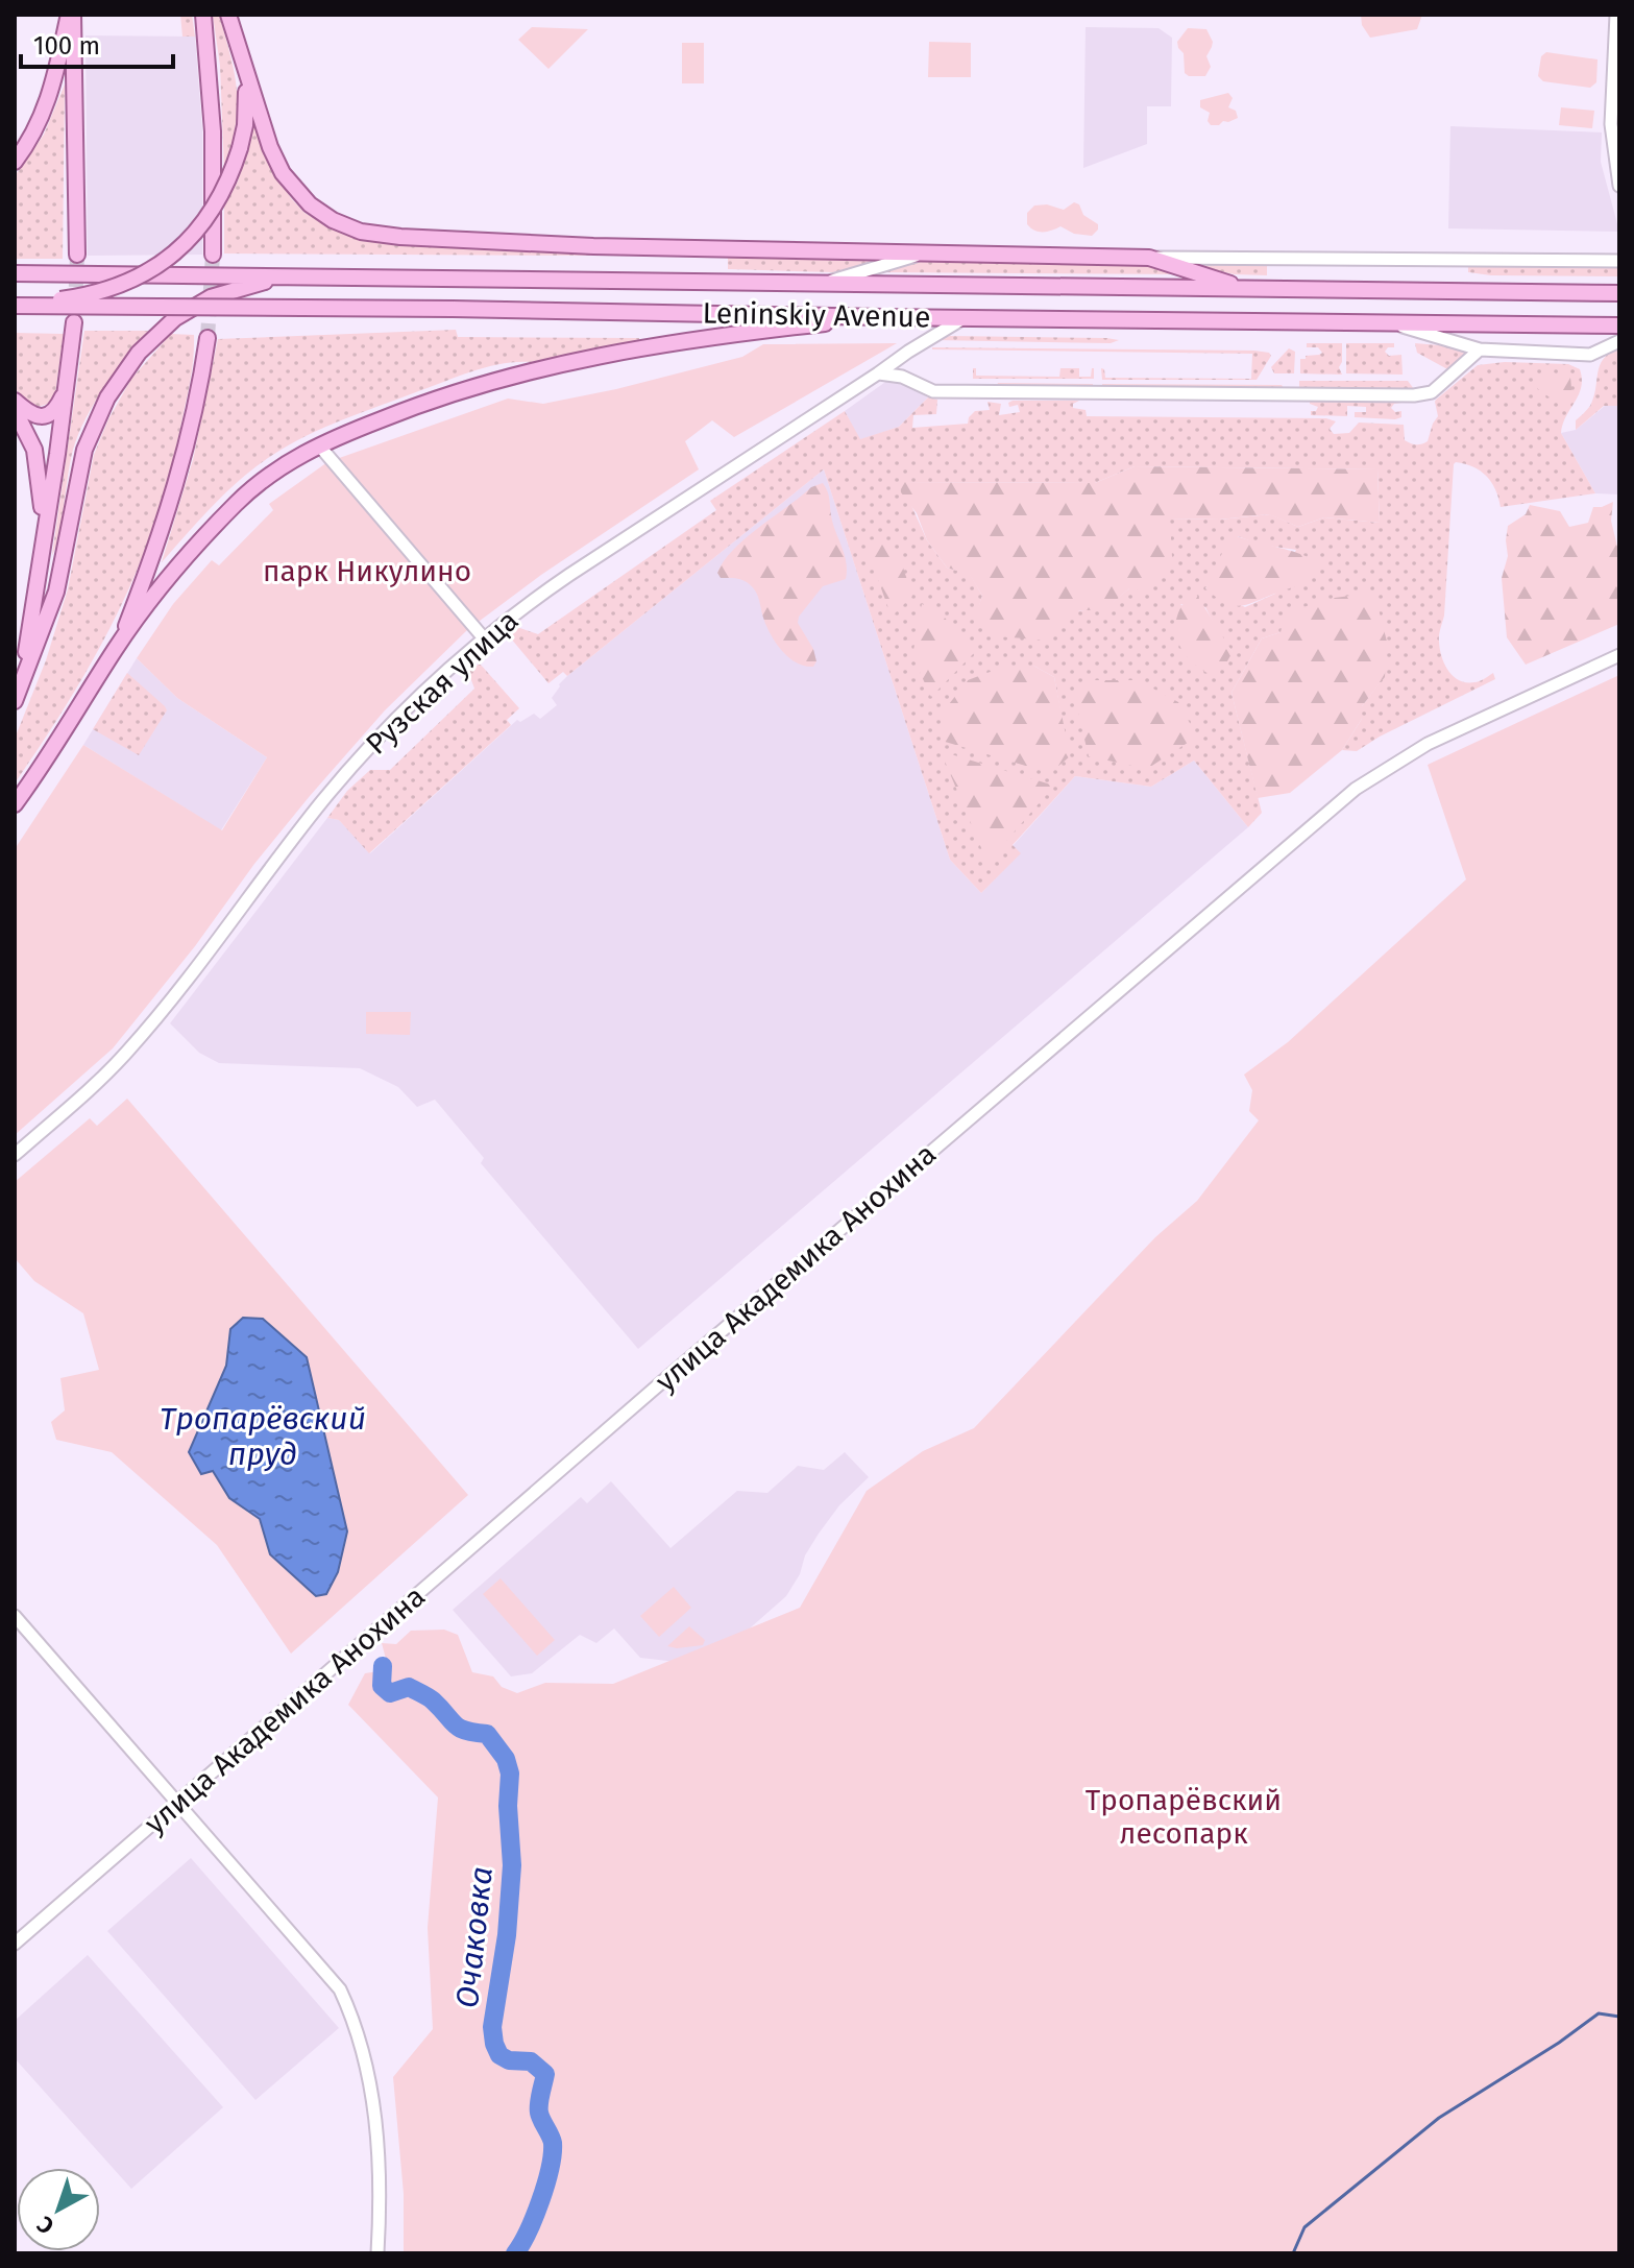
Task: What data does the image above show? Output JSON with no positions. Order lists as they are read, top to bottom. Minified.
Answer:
{"streets":{"main road":["Leninskiy Avenue"],"street":["Рузская улица","улица Академика Анохина"]},"crossings":[["Leninskiy Avenue","Рузская улица"]],"water":["Тропарёвский пруд","Очаковка"],"parks":["парк Никулино","Тропарёвский лесопарк"],"scale_bar":"100 m","north":"bottom left"}
